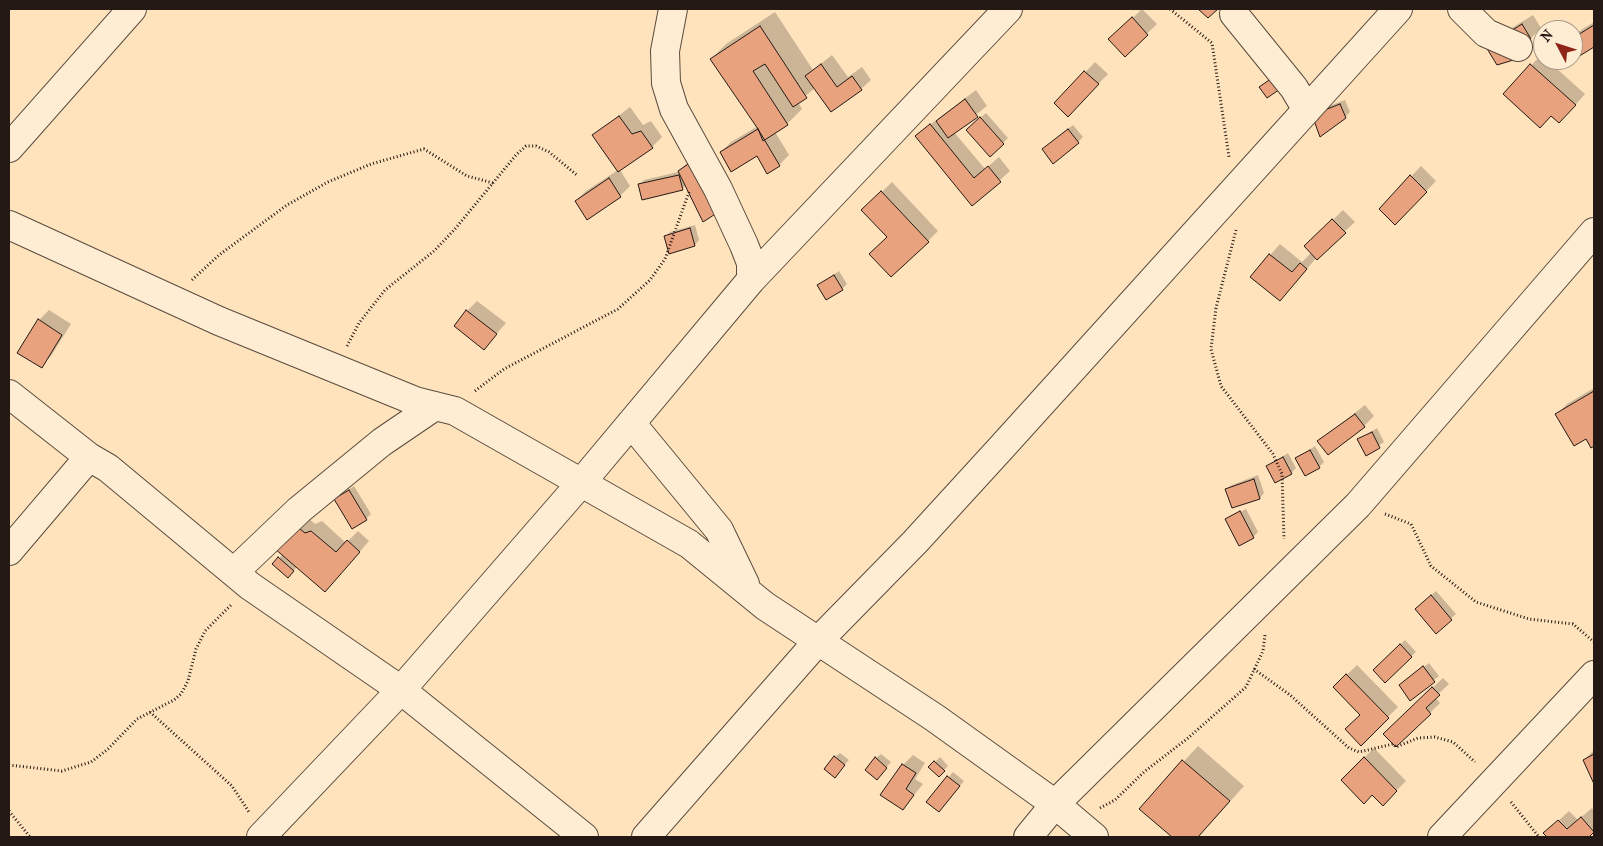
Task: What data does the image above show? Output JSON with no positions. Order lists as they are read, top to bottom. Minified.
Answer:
{"north":"top left"}
